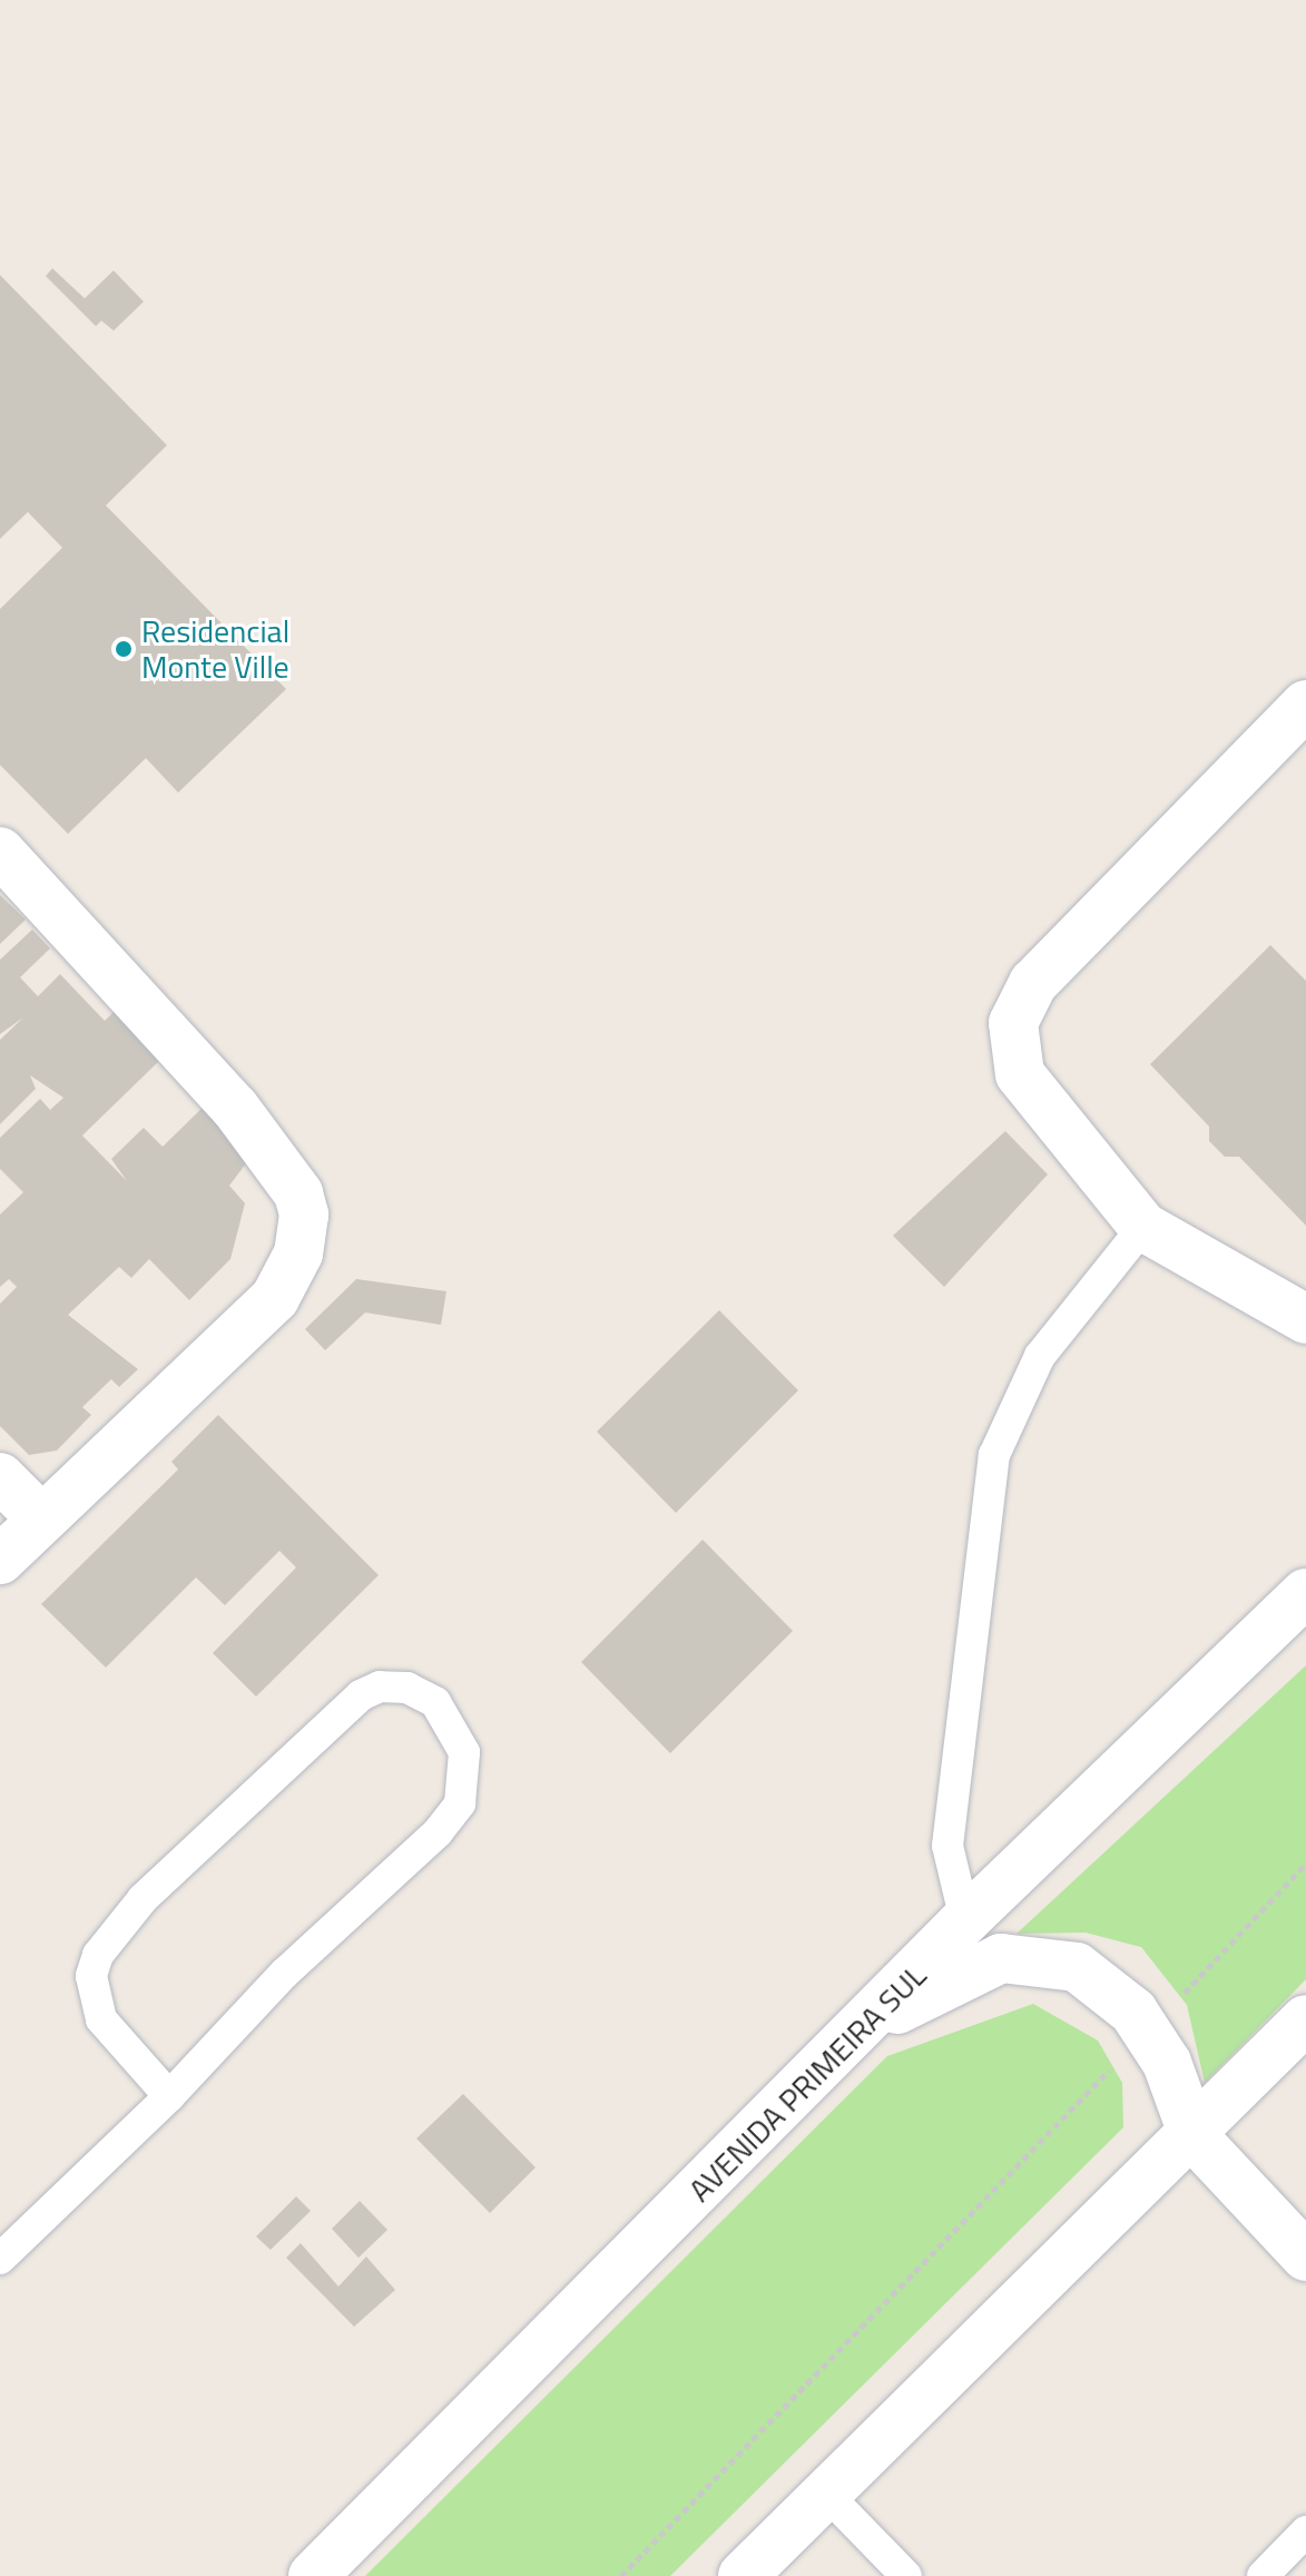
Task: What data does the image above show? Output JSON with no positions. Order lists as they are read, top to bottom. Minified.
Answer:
{"streets":{"main road":["AVENIDA PRIMEIRA SUL"]},"places":["Residencial Monte Ville"]}
